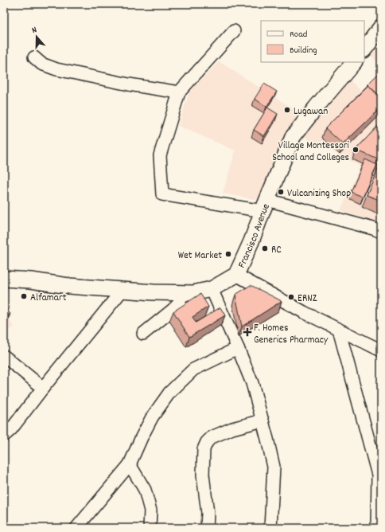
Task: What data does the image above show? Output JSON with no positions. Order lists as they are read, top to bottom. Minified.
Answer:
{"streets":{"street":["Francisco Avenue"]},"places":{"other":["Lugawan","Village Montessori School and Colleges","Vulcanizing Shop","RC","Wet Market","Alfamart","ERNZ"],"health":["F. Homes Generics Pharmacy"]},"legend":["Road","Building"],"north":"top"}
